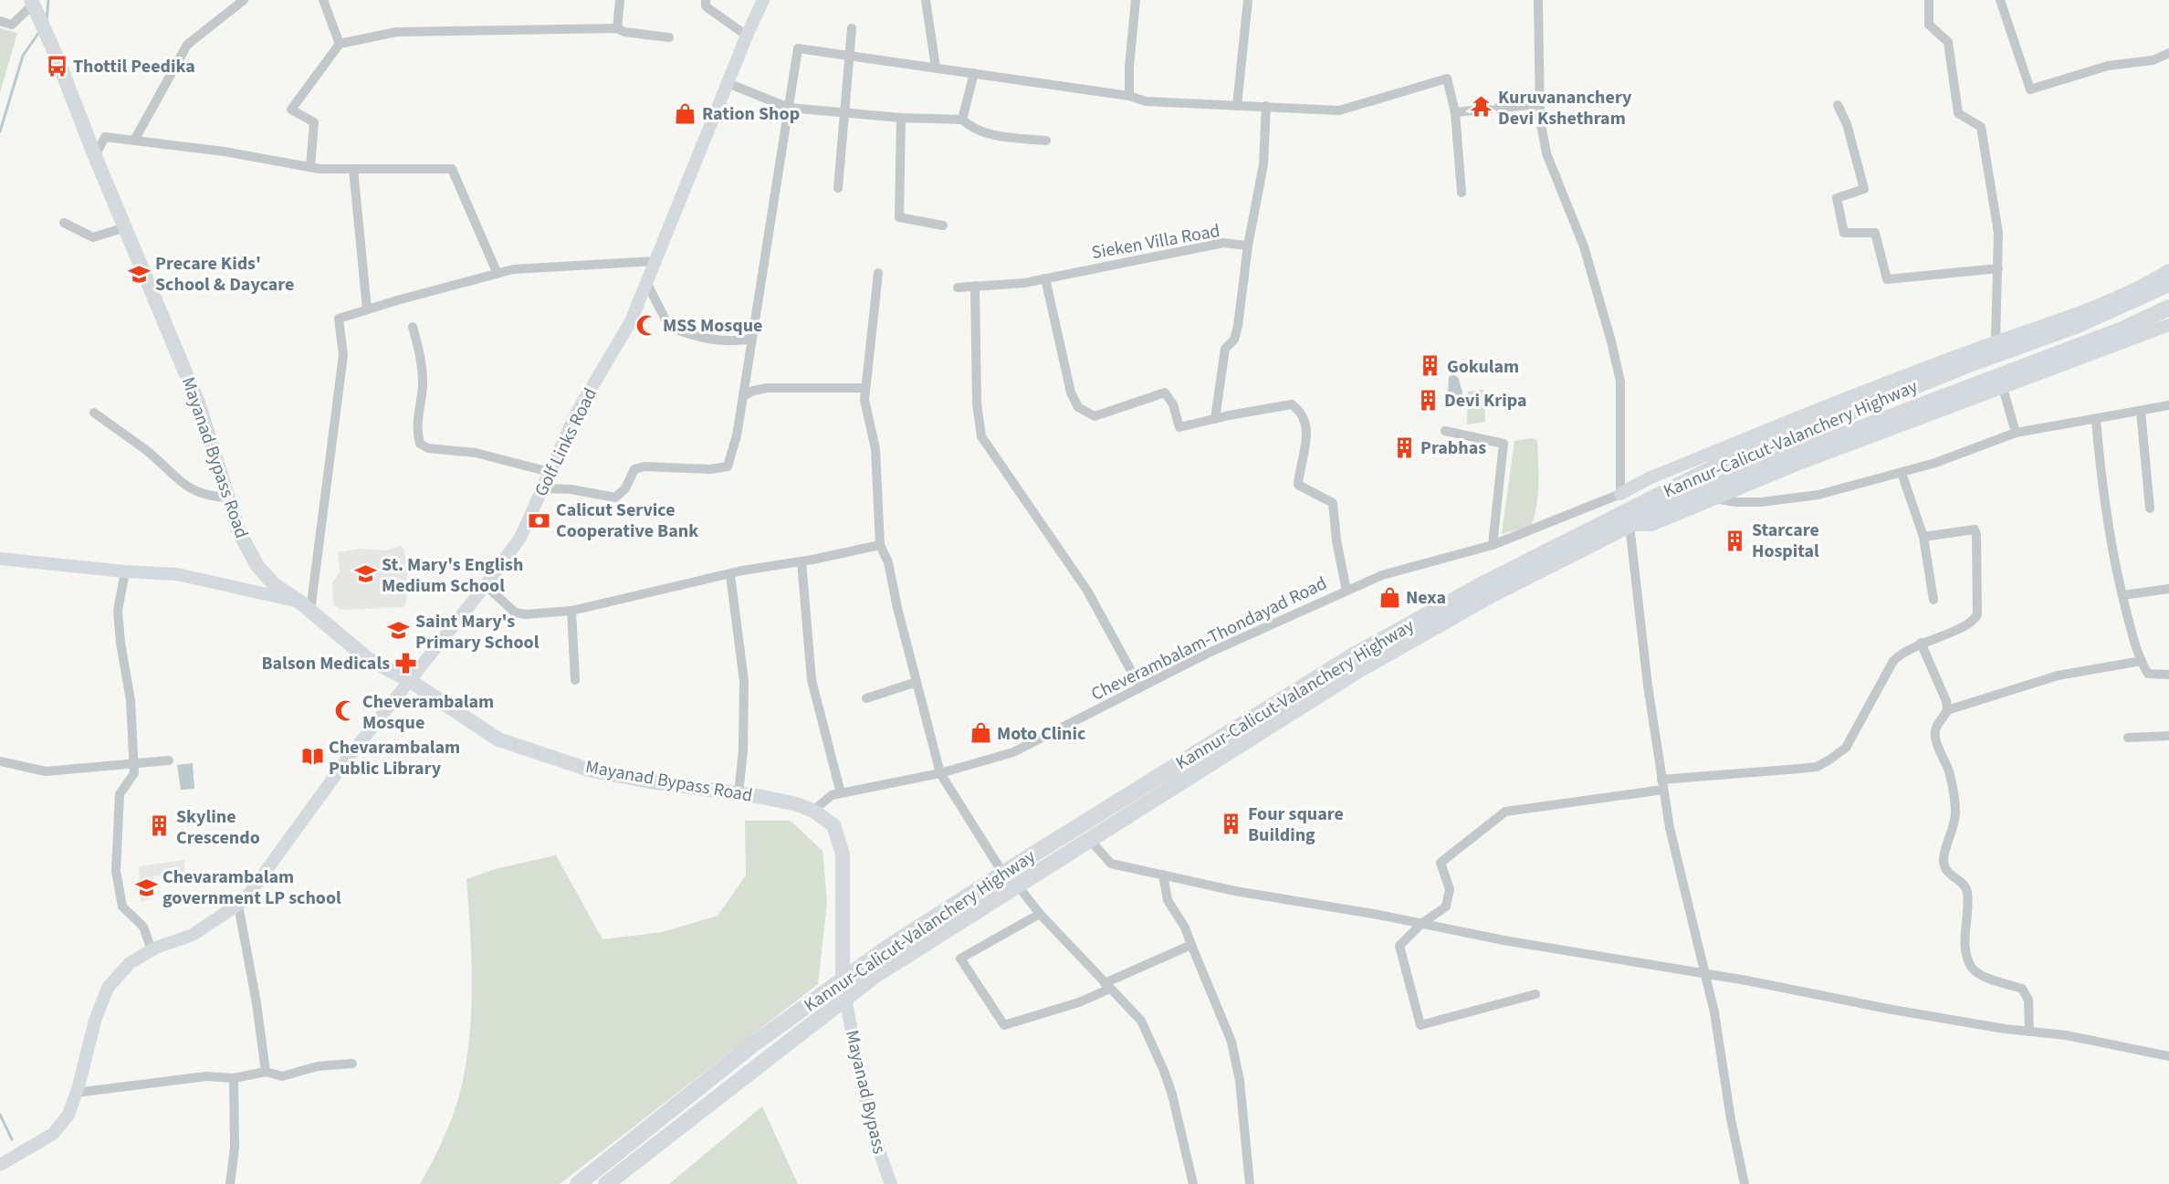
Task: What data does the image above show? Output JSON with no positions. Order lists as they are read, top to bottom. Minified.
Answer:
{"streets":{"highway":["Kannur-Calicut-Valanchery Highway"],"main road":["Golf Links Road","Mayanad Bypass Road","Mayanad Bypass"],"street":["Sieken Villa Road","Cheverambalam-Thondayad Road"]},"crossings":[["Kannur-Calicut-Valanchery Highway","Mayanad Bypass Road"],["Kannur-Calicut-Valanchery Highway","Mayanad Bypass"],["Golf Links Road","Mayanad Bypass Road"],["Mayanad Bypass Road","Cheverambalam-Thondayad Road"]],"places":{"bus stop":["Thottil Peedika"],"temple":["Kuruvananchery Devi Kshethram"],"shop":["Ration Shop","Nexa","Moto Clinic"],"school or university":["Precare Kids' School & Daycare","St. Mary's English Medium School","Saint Mary's Primary School","Chevarambalam government LP school"],"mosque":["MSS Mosque","Cheverambalam Mosque"],"building":["Gokulam","Devi Kripa","Prabhas","Starcare Hospital","Four square Building","Skyline Crescendo"],"bank":["Calicut Service Cooperative Bank"],"pharmacy":["Balson Medicals"],"library":["Chevarambalam Public Library"]}}
